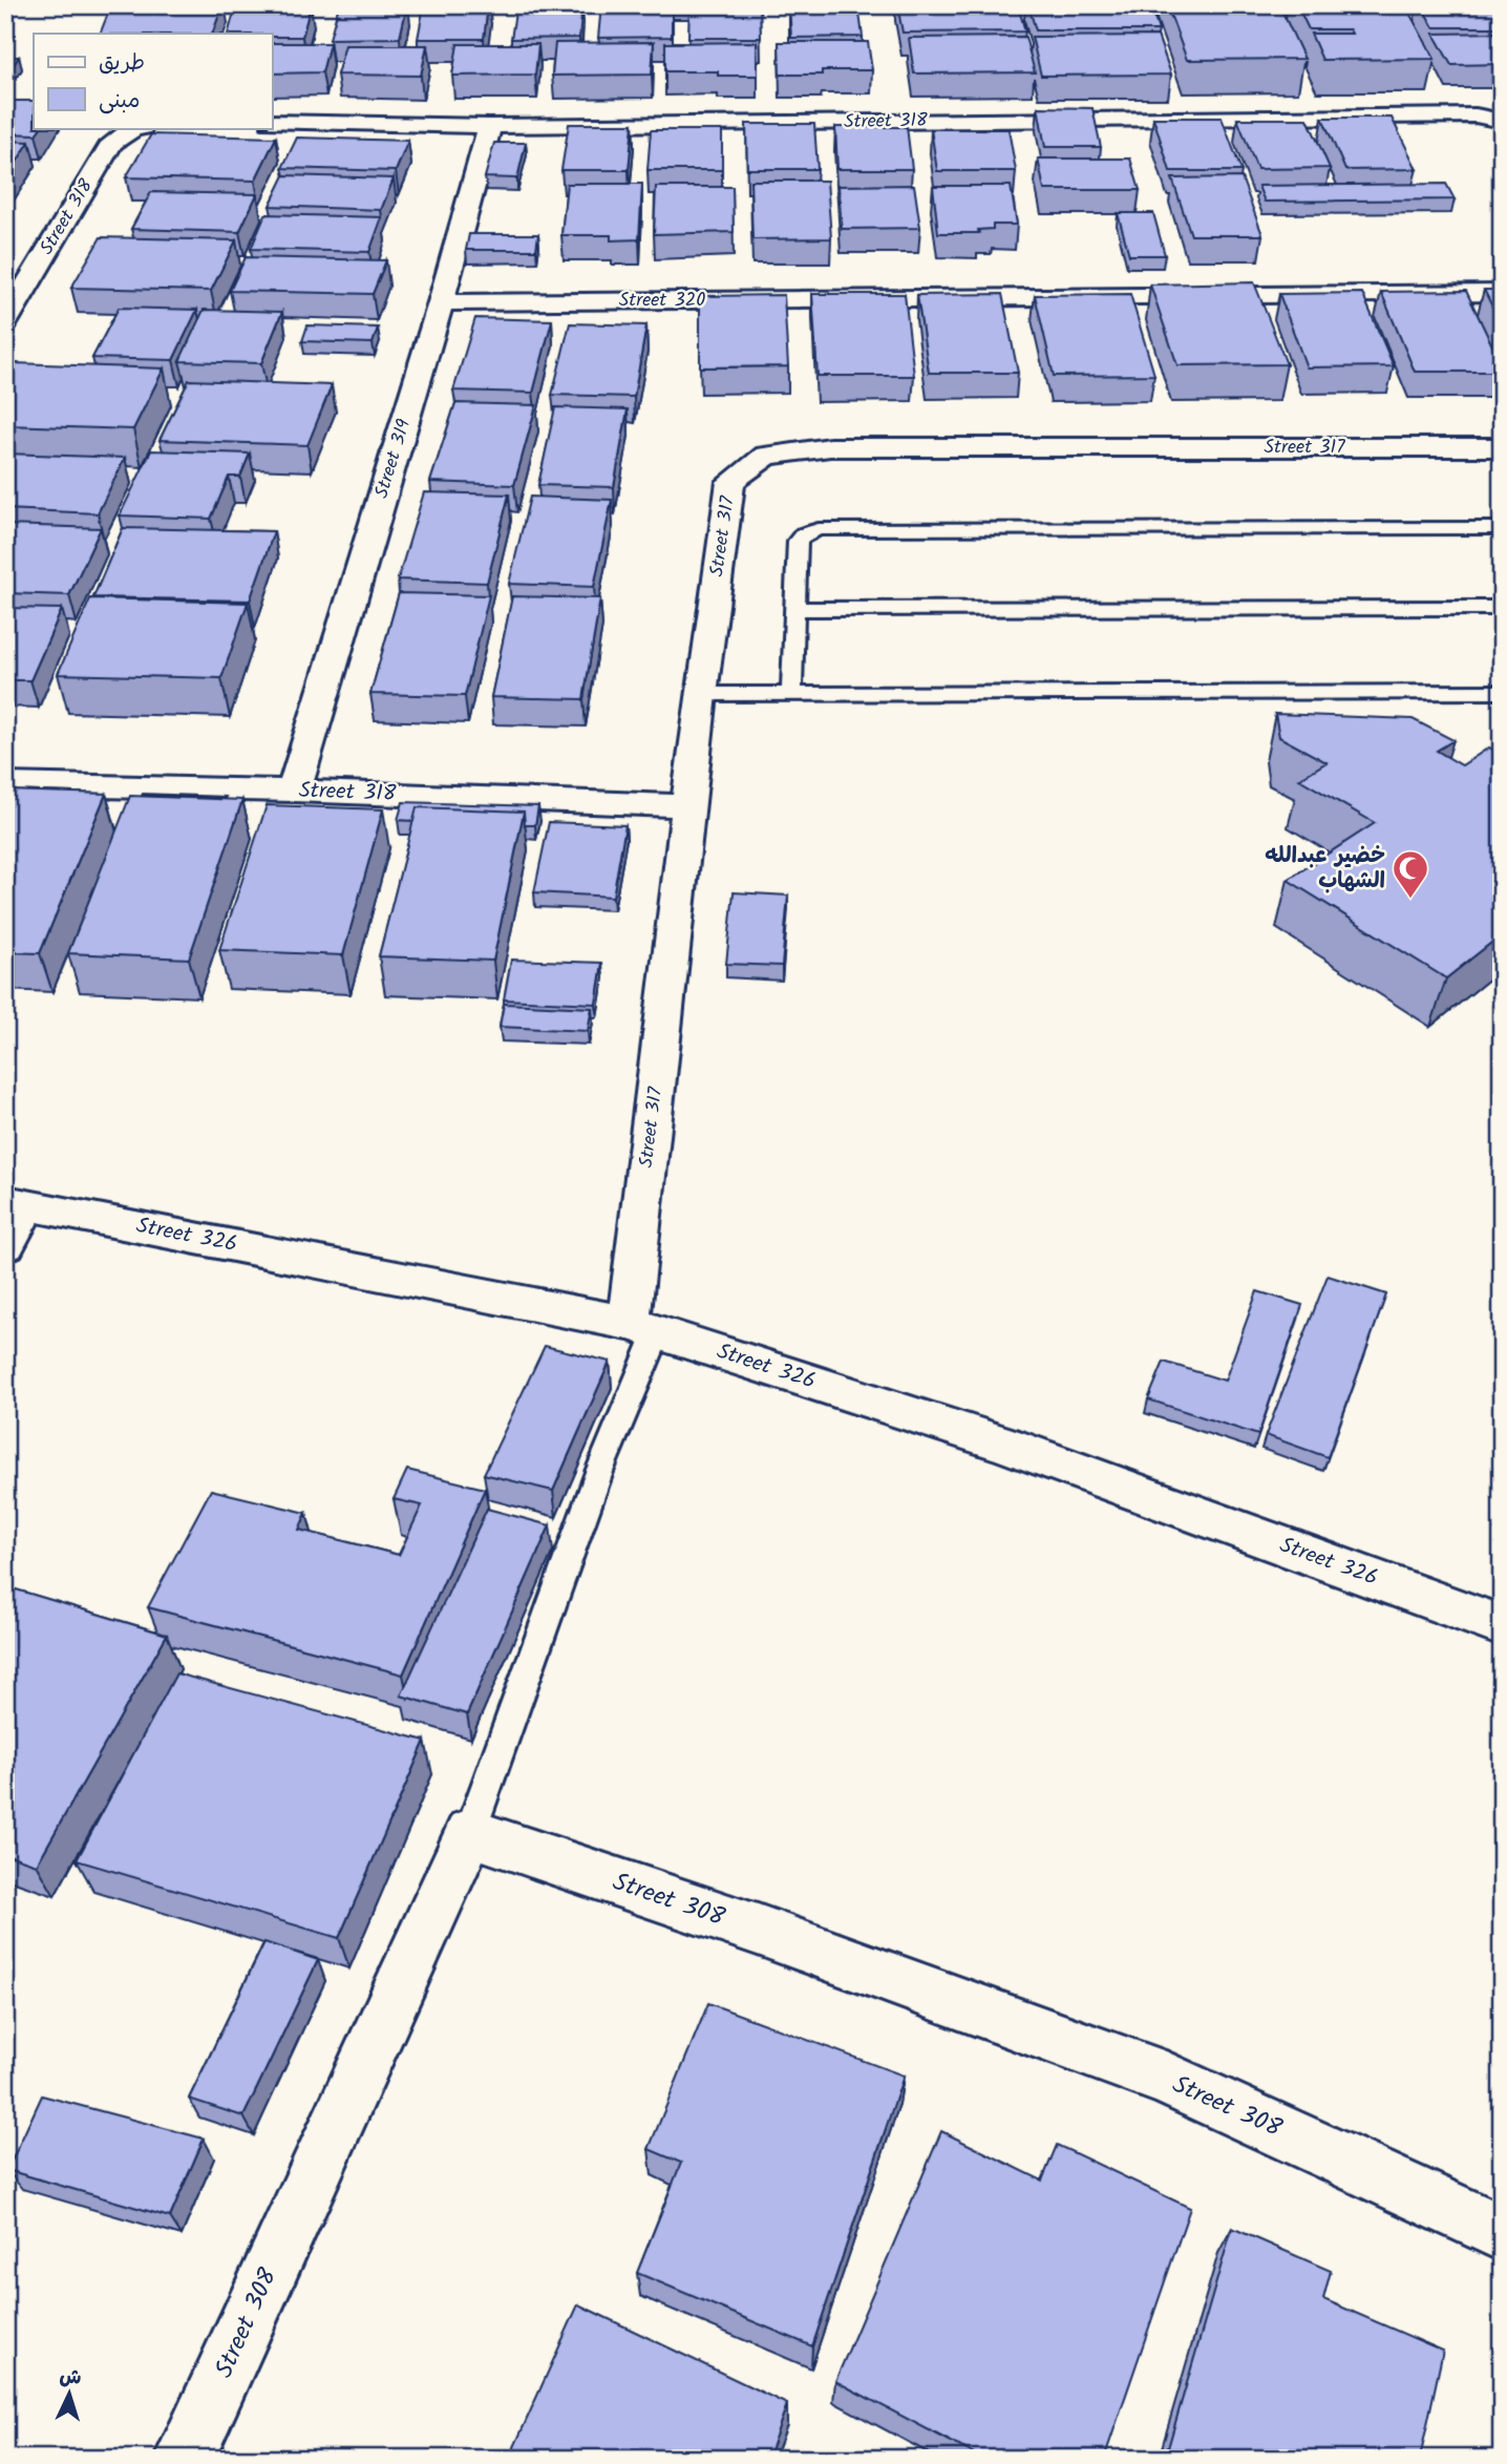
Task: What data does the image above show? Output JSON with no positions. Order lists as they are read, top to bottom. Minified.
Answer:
{"streets":{"street":["Street 318","Street 320","Street 317","Street 319","Street 326","Street 308"]},"crossings":[["Street 318","Street 317"],["Street 318","Street 319"],["Street 320","Street 319"],["Street 317","Street 326"]],"places":{"mosque":["خضير عبدالله الشهاب"]},"legend":["طريق","مبنى"],"north":"top"}
